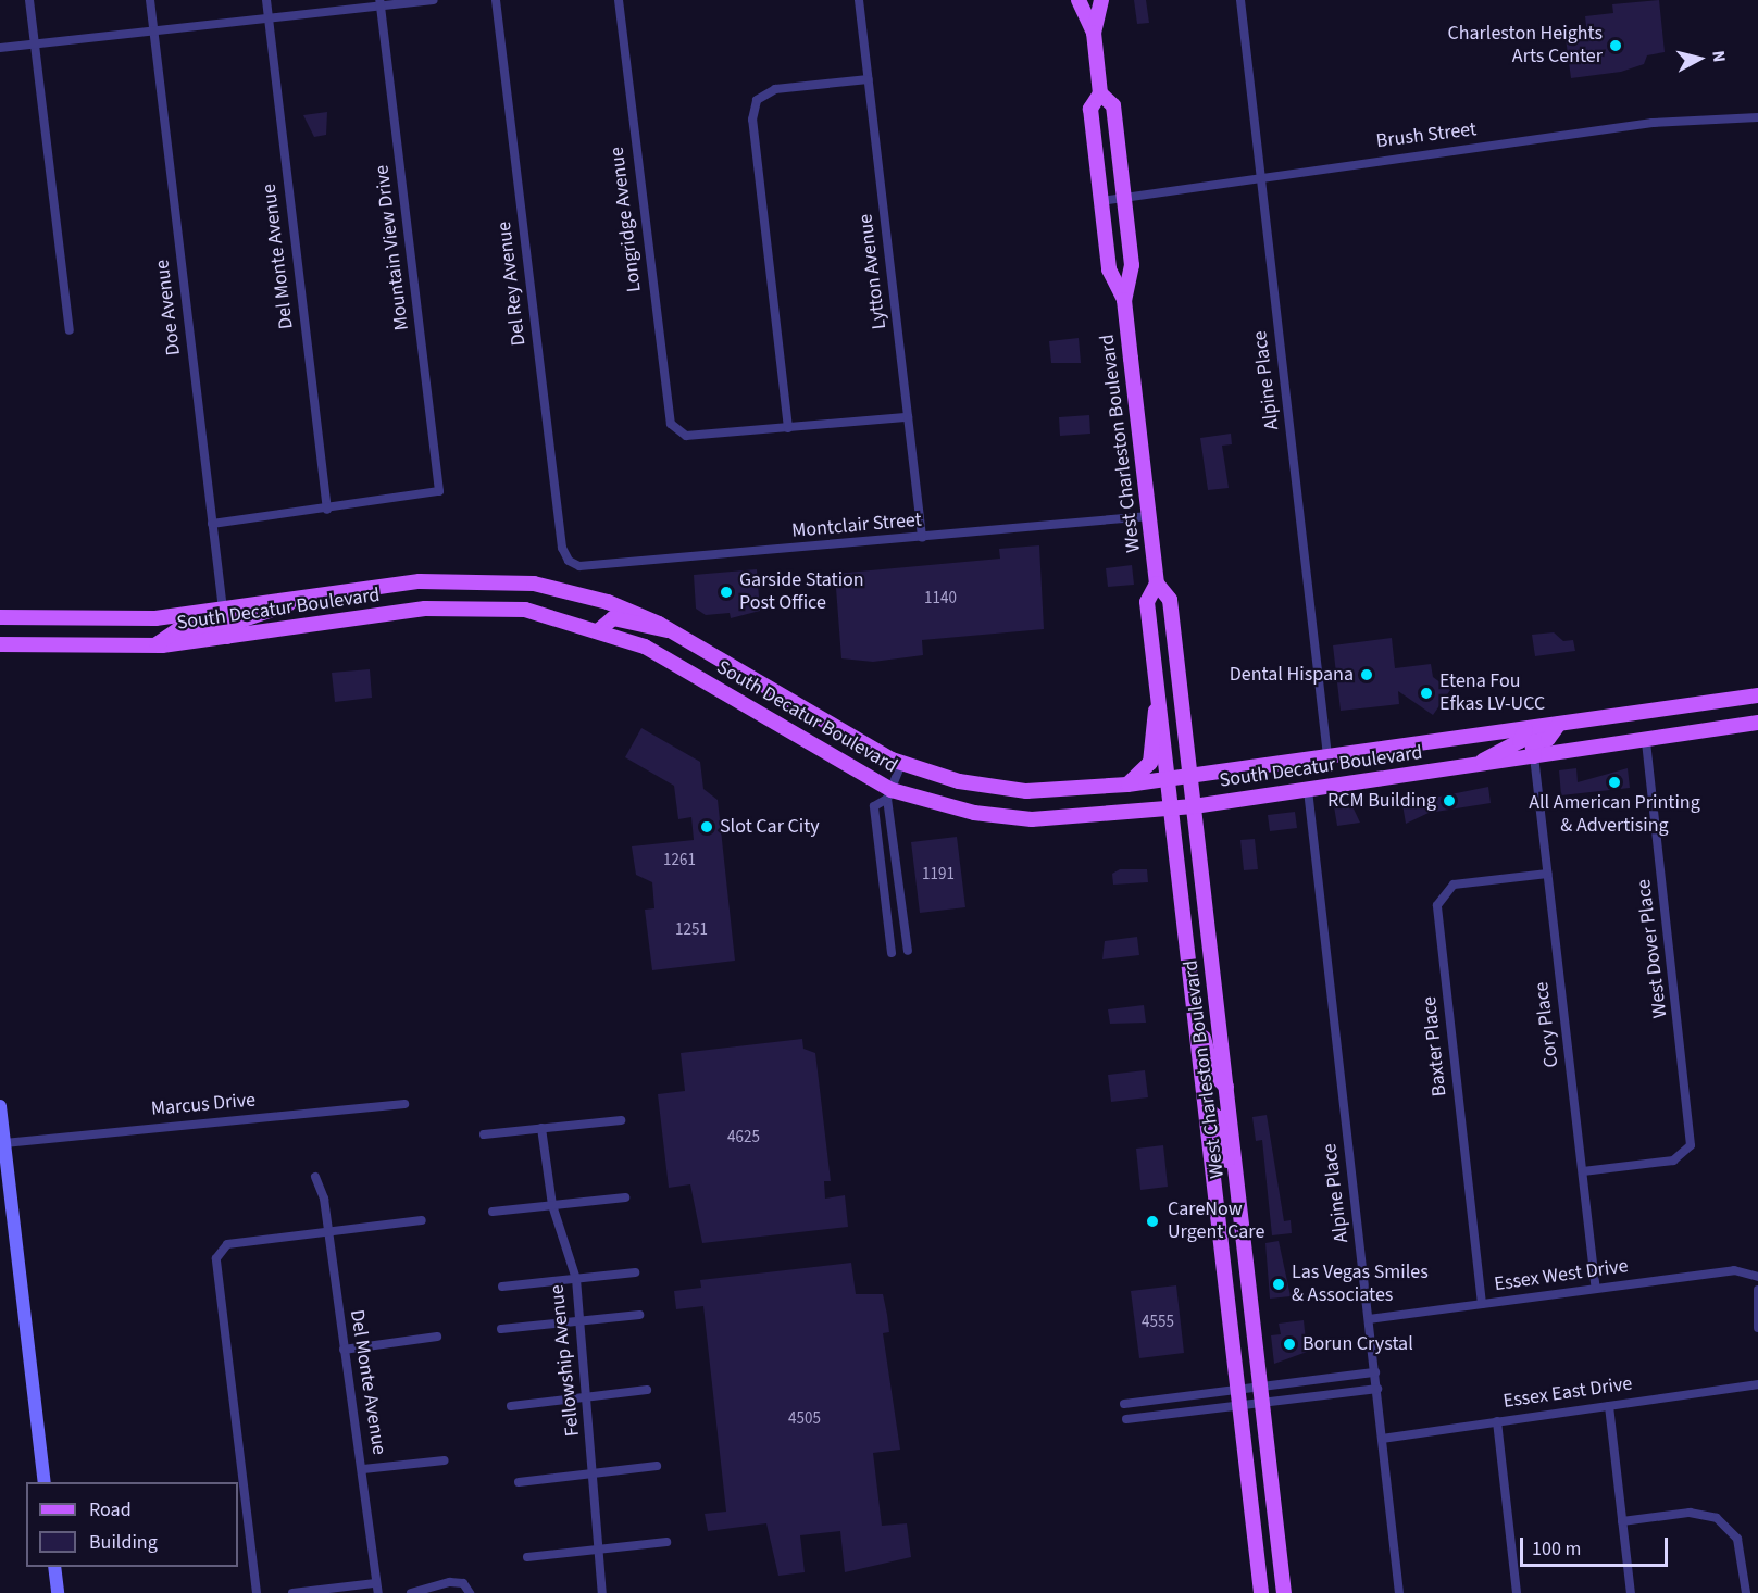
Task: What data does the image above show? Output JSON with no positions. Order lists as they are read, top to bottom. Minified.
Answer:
{"streets":{"main road":["West Charleston Boulevard","South Decatur Boulevard"],"street":["Brush Street","Longridge Avenue","Mountain View Drive","Del Monte Avenue","Lytton Avenue","Del Rey Avenue","Doe Avenue","Alpine Place","Montclair Street","West Dover Place","Cory Place","Baxter Place","Marcus Drive","Essex West Drive","Fellowship Avenue","Essex East Drive"]},"crossings":[["Brush Street","Alpine Place"],["Brush Street","West Charleston Boulevard"],["Mountain View Drive","Del Monte Avenue"],["Lytton Avenue","Montclair Street"],["Del Rey Avenue","Montclair Street"],["Doe Avenue","South Decatur Boulevard"],["Alpine Place","South Decatur Boulevard"],["Alpine Place","Essex West Drive"],["Alpine Place","Essex East Drive"],["West Charleston Boulevard","Montclair Street"],["West Charleston Boulevard","South Decatur Boulevard"],["South Decatur Boulevard","West Dover Place"],["South Decatur Boulevard","Cory Place"],["West Dover Place","Cory Place"],["Cory Place","Baxter Place"],["Cory Place","Essex West Drive"],["Baxter Place","Essex West Drive"]],"places":["Charleston Heights Arts Center","Garside Station Post Office","Dental Hispana","Etena Fou Efkas LV-UCC","All American Printing & Advertising","RCM Building","Slot Car City","CareNow Urgent Care","Las Vegas Smiles & Associates","Borun Crystal"],"house_numbers":["1140","1261","1191","1251","4625","4555","4505"],"legend":["Road","Building"],"scale_bar":"100 m","north":"right"}
